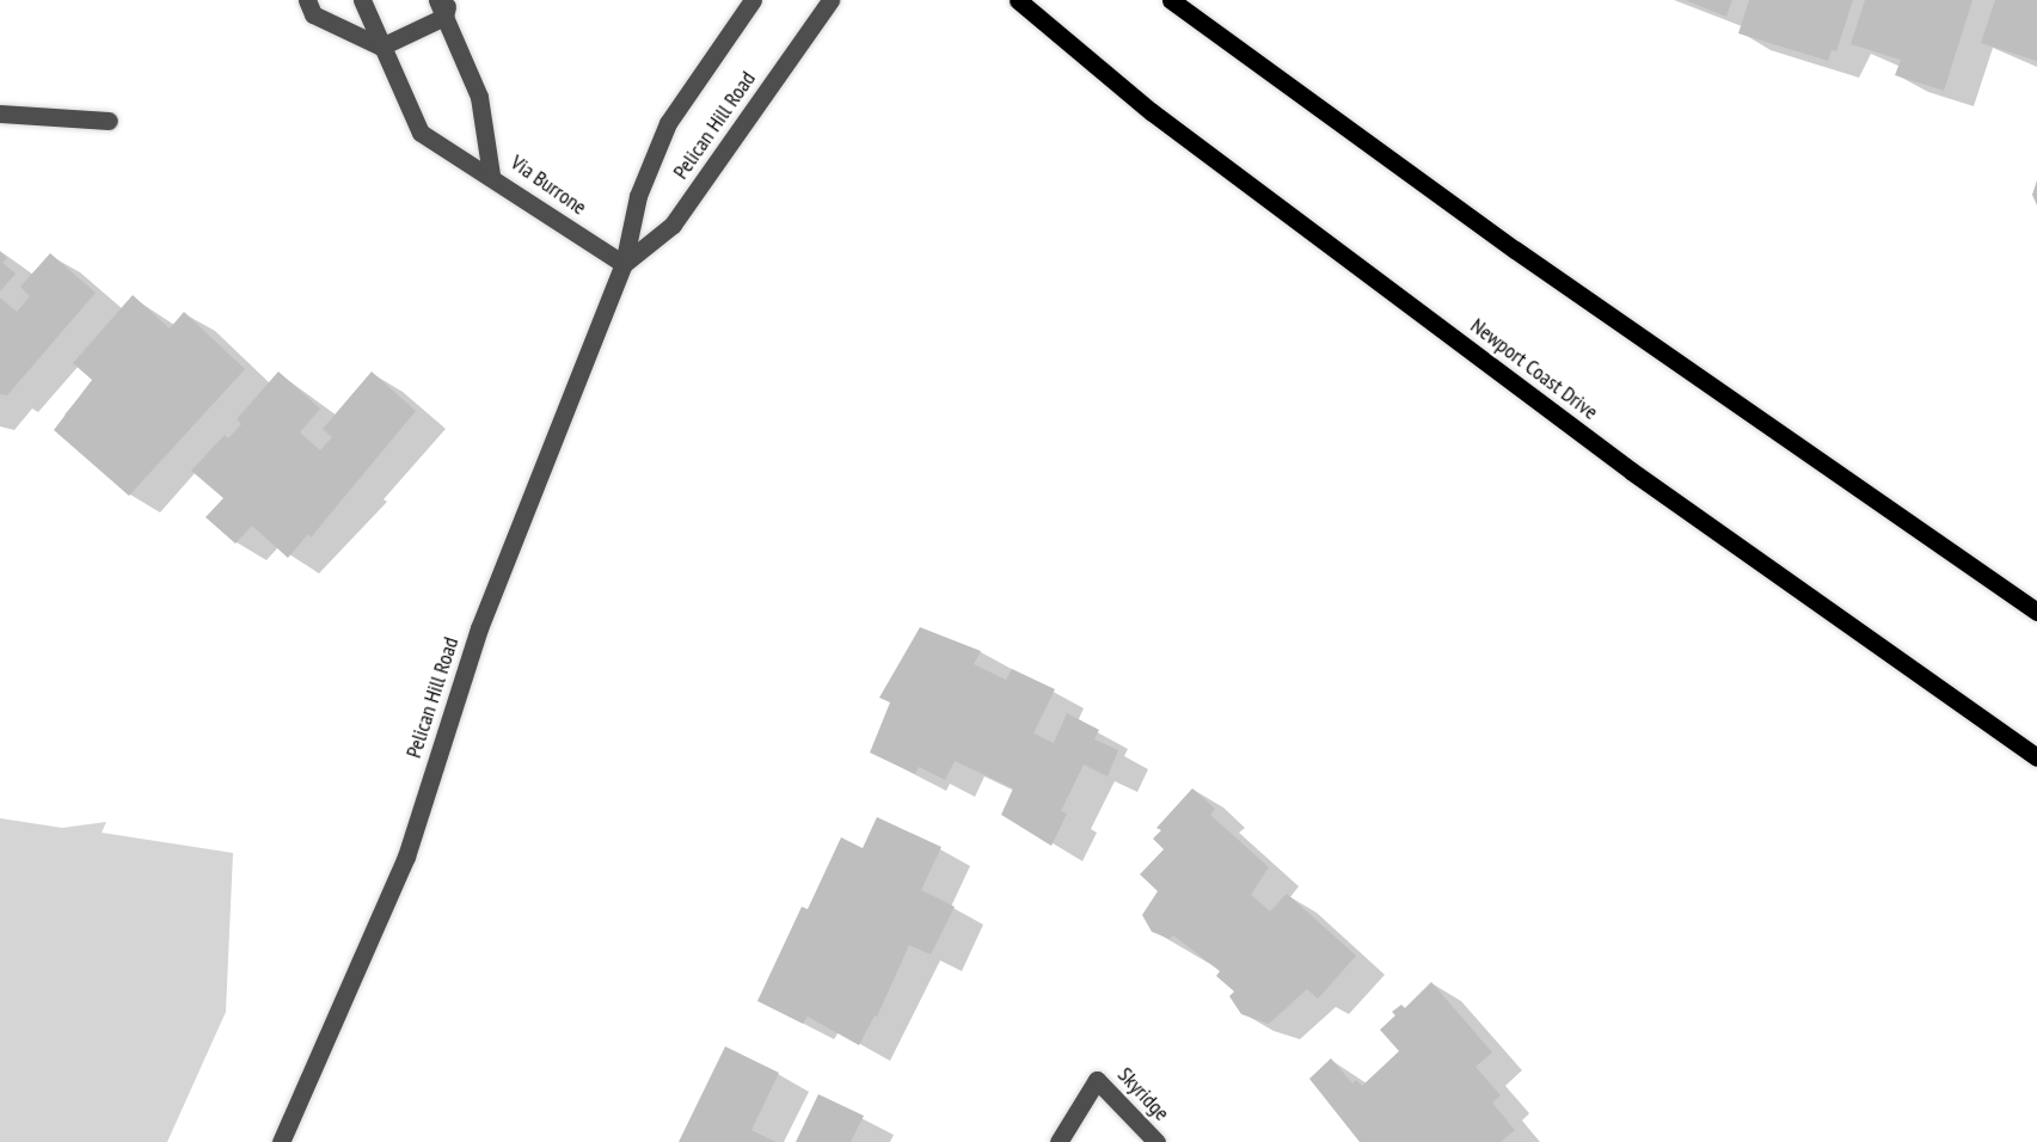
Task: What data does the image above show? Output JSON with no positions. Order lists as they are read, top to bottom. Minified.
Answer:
{"streets":{"main road":["Newport Coast Drive"],"street":["Pelican Hill Road","Via Burrone","Skyridge"]},"crossings":[["Pelican Hill Road","Via Burrone"]]}
